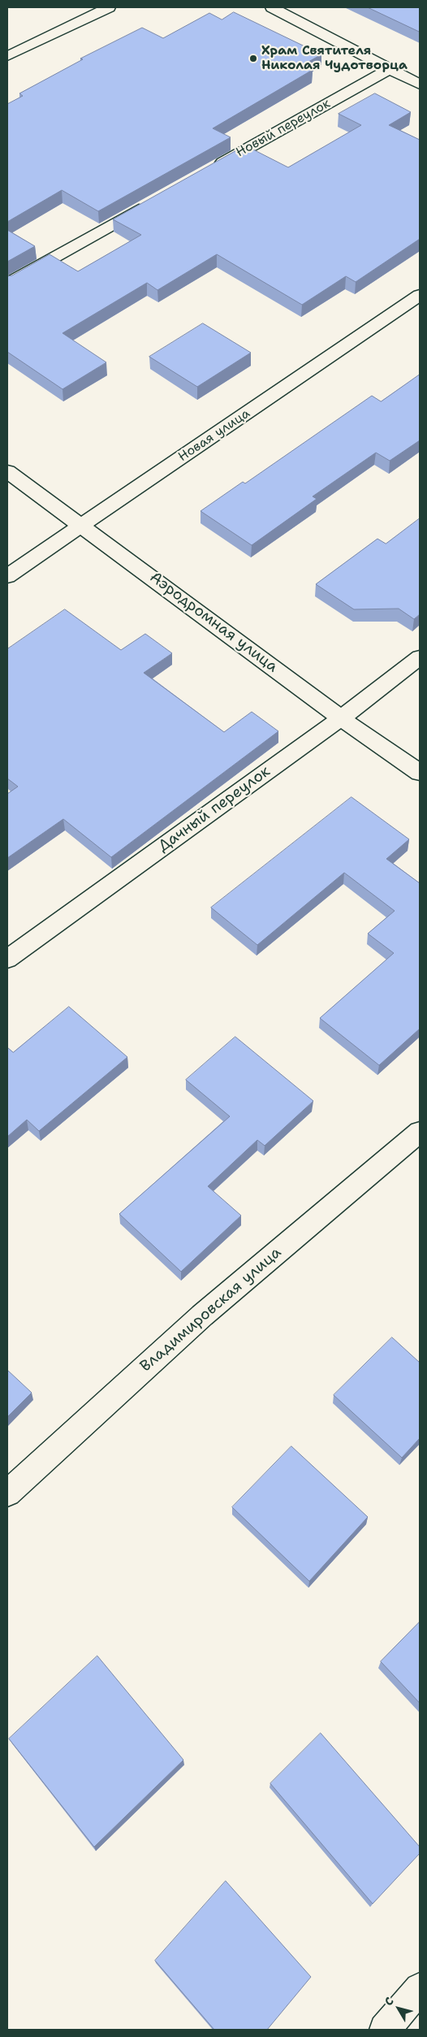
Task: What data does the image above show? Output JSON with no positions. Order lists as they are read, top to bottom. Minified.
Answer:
{"streets":{"street":["Новый переулок","Новая улица","Аэродромная улица","Дачный переулок","Владимировская улица"]},"crossings":[["Новая улица","Аэродромная улица"],["Аэродромная улица","Дачный переулок"]],"places":["Храм Святителя Николая Чудотворца"],"north":"top left"}
